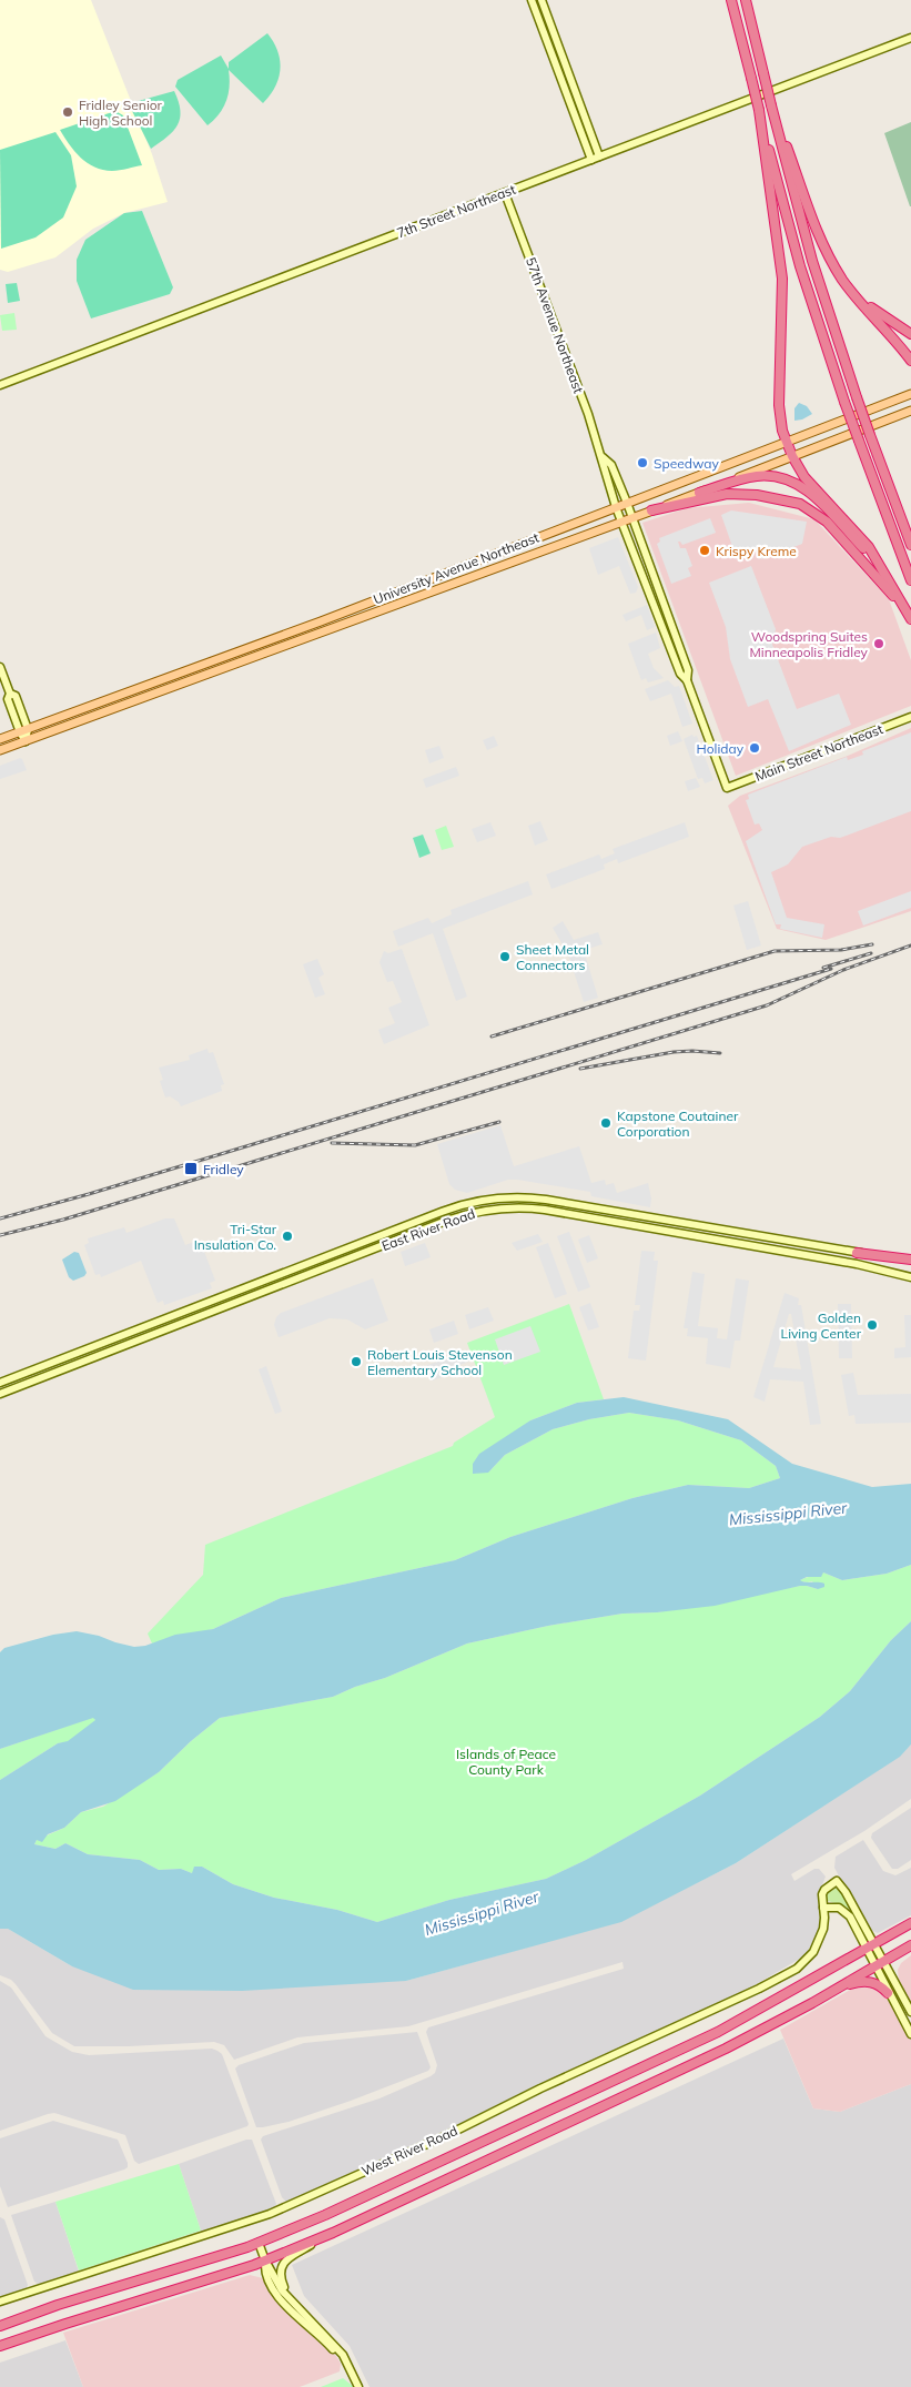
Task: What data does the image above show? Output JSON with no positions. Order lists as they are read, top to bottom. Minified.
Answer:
{"streets":{"main road":["University Avenue Northeast"],"street":["7th Street Northeast","57th Avenue Northeast","Main Street Northeast","East River Road","West River Road"]},"crossings":[["7th Street Northeast","57th Avenue Northeast"],["57th Avenue Northeast","University Avenue Northeast"],["57th Avenue Northeast","Main Street Northeast"]],"water":["Mississippi River"],"parks":["Islands of Peace County Park"],"places":{"other":["Fridley Senior High School","Speedway","Krispy Kreme","Woodspring Suites Minneapolis Fridley","Holiday","Sheet Metal Connectors","Kapstone Coutainer Corporation","Tri-Star Insulation Co.","Golden Living Center","Robert Louis Stevenson Elementary School"],"transit":["Fridley"]}}
